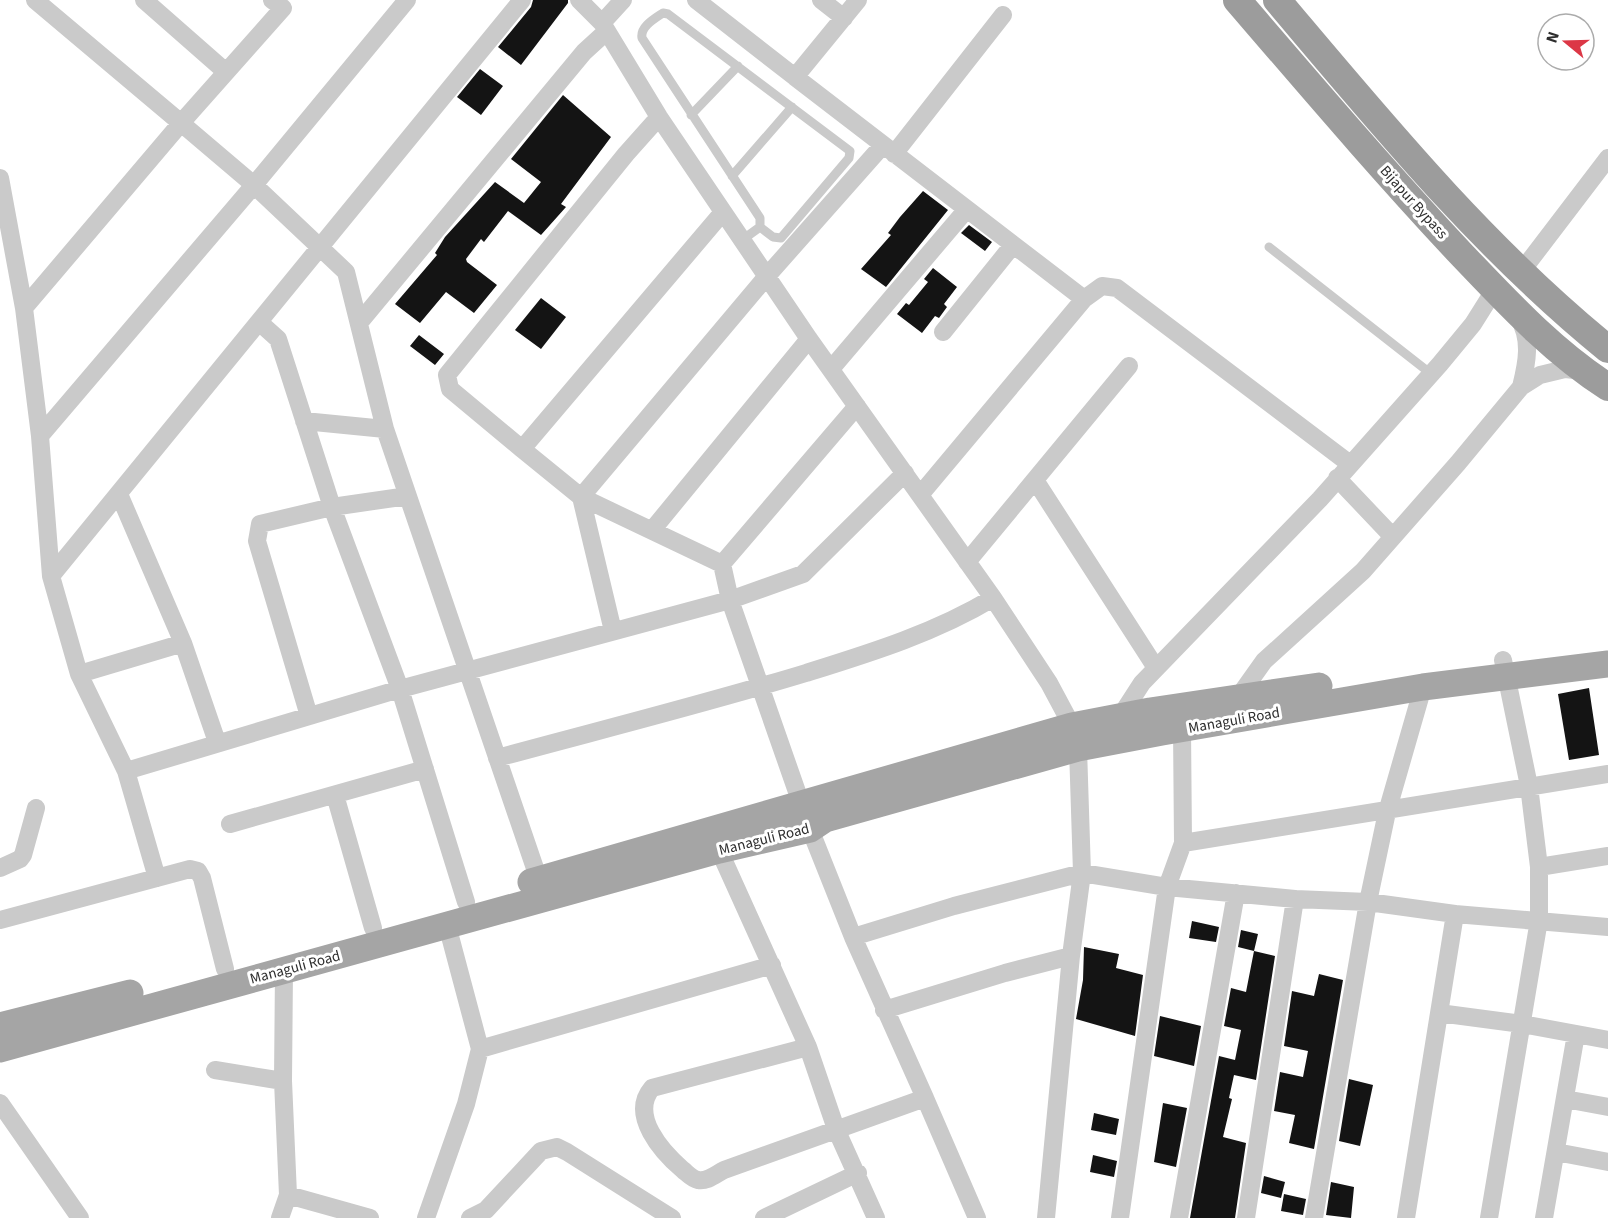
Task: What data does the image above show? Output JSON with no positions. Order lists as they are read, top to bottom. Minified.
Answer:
{"streets":{"highway":["Bijapur Bypass"],"main road":["Managuli Road"]},"north":"left"}
